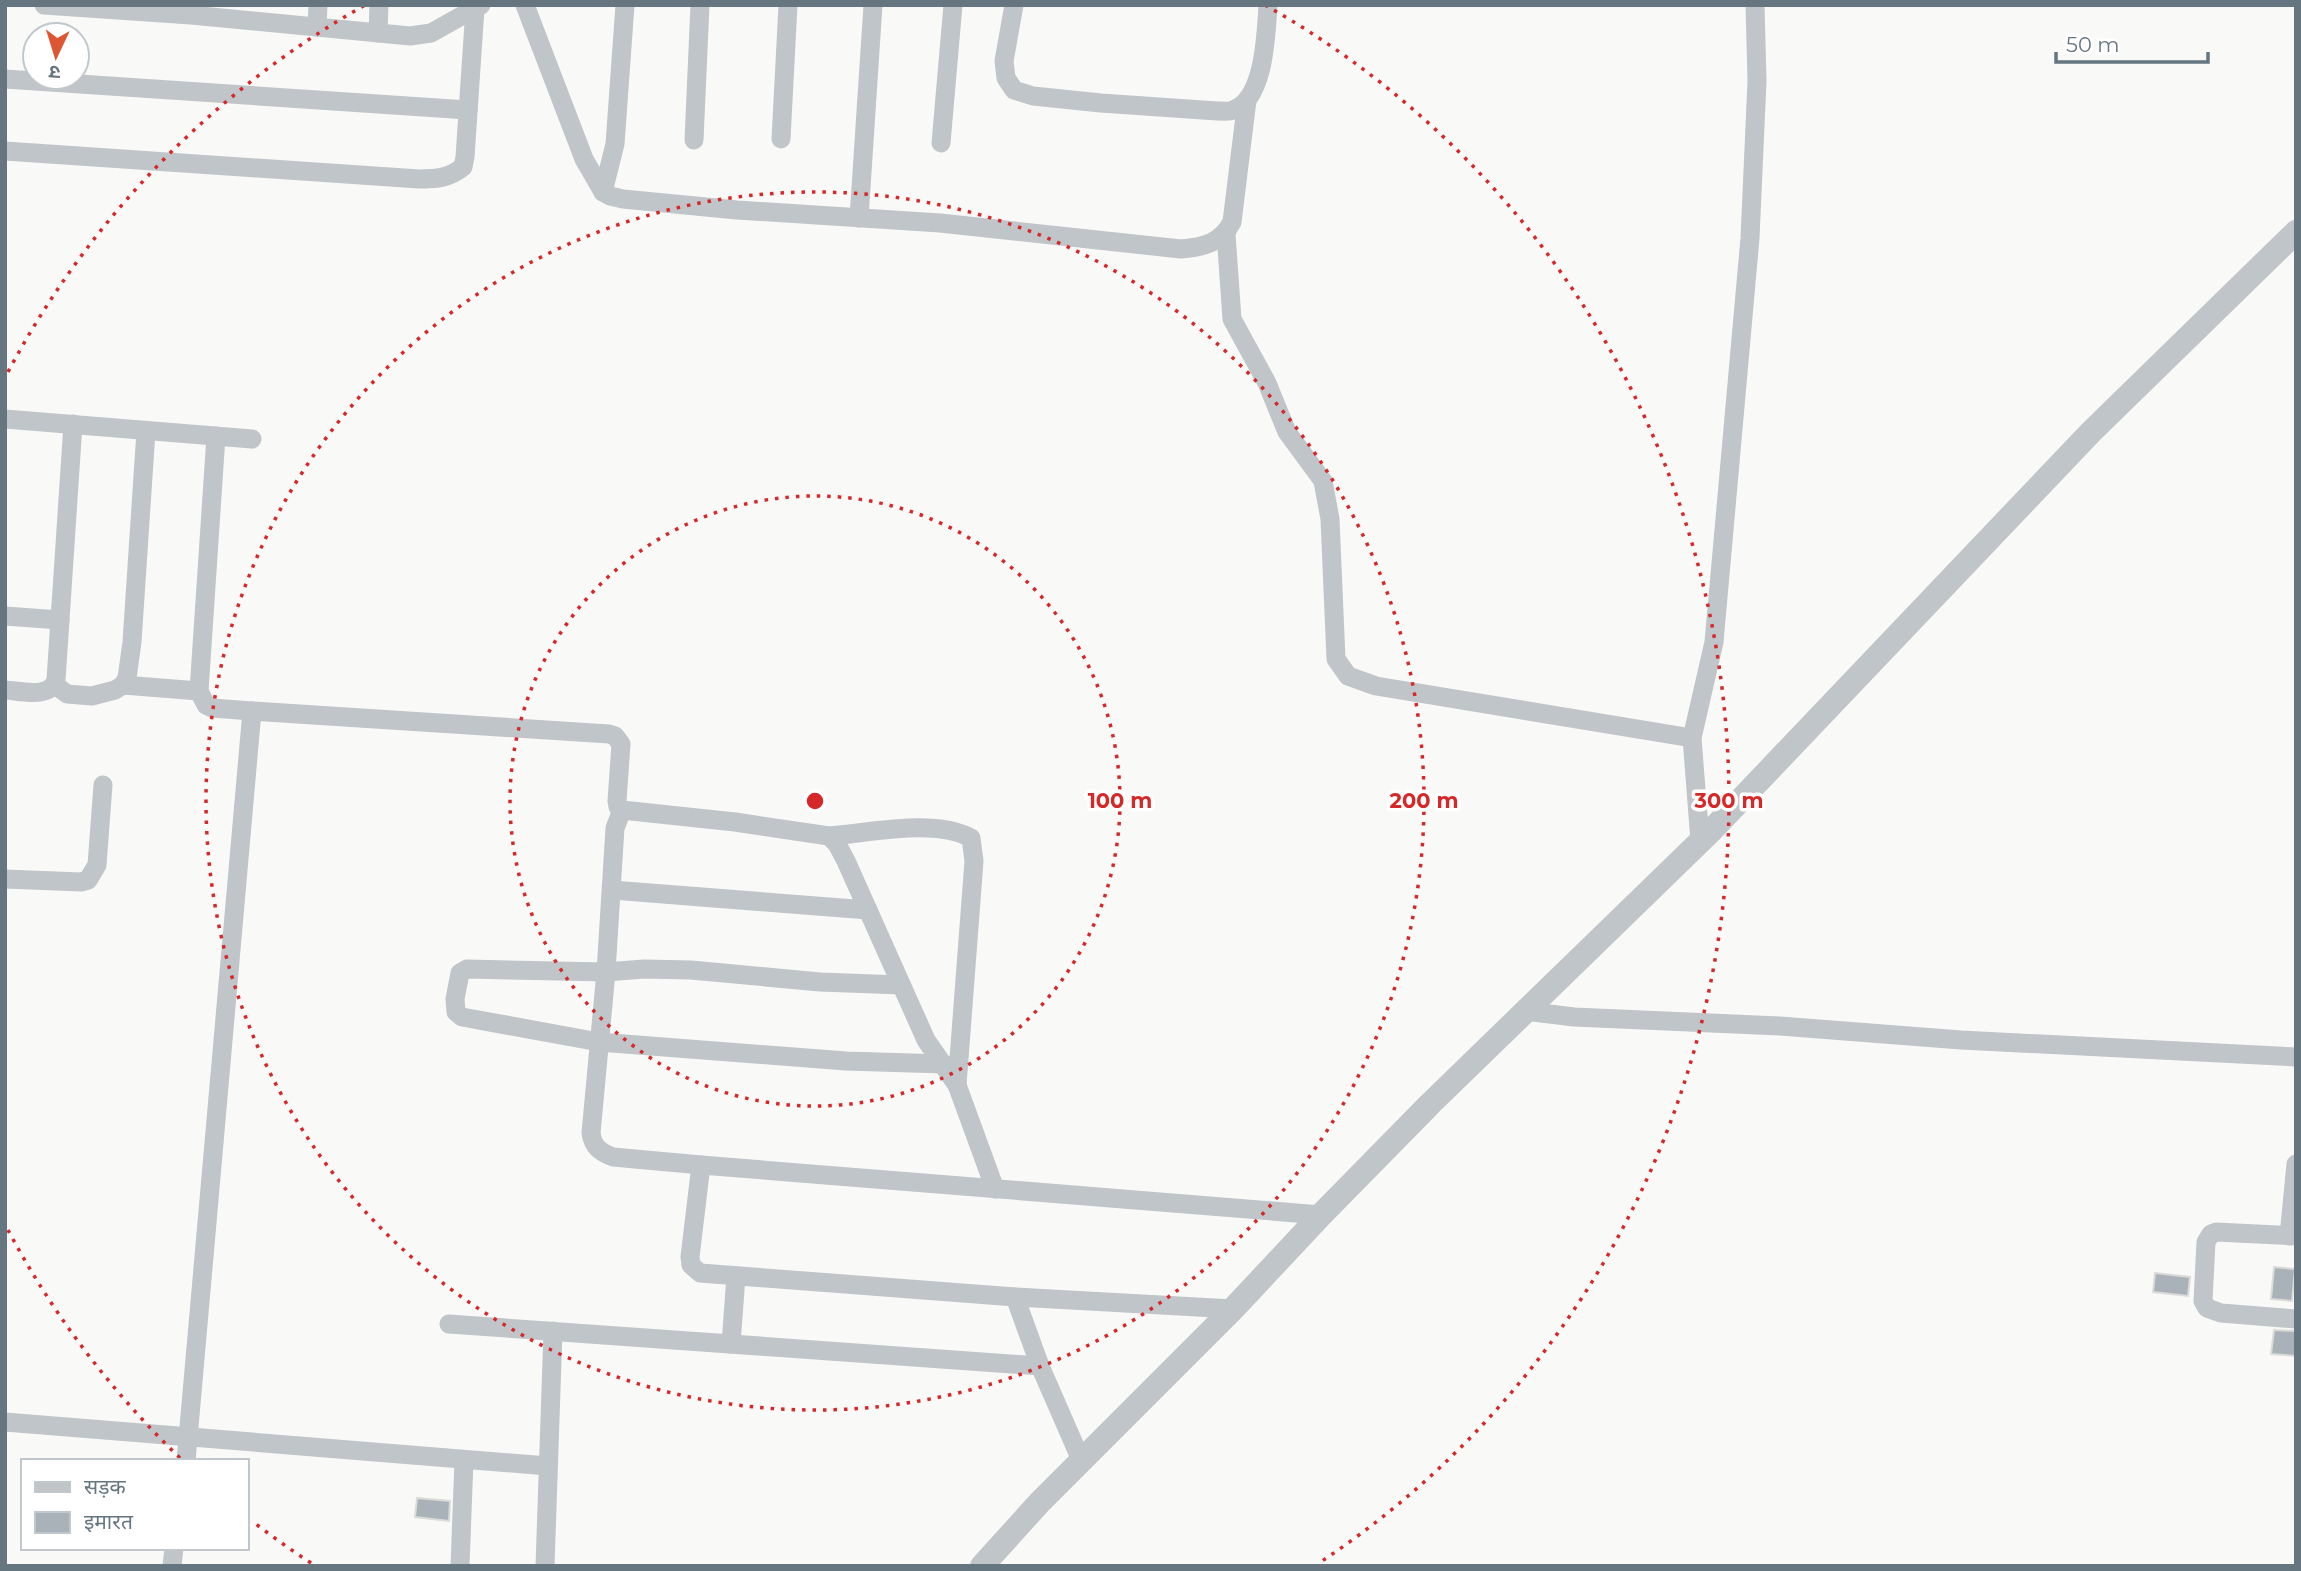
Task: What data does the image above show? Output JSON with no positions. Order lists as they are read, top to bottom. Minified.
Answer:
{"legend":["सड़क","इमारत"],"scale_bar":"50 m","north":"bottom","rings":["100 m","200 m","300 m"]}
